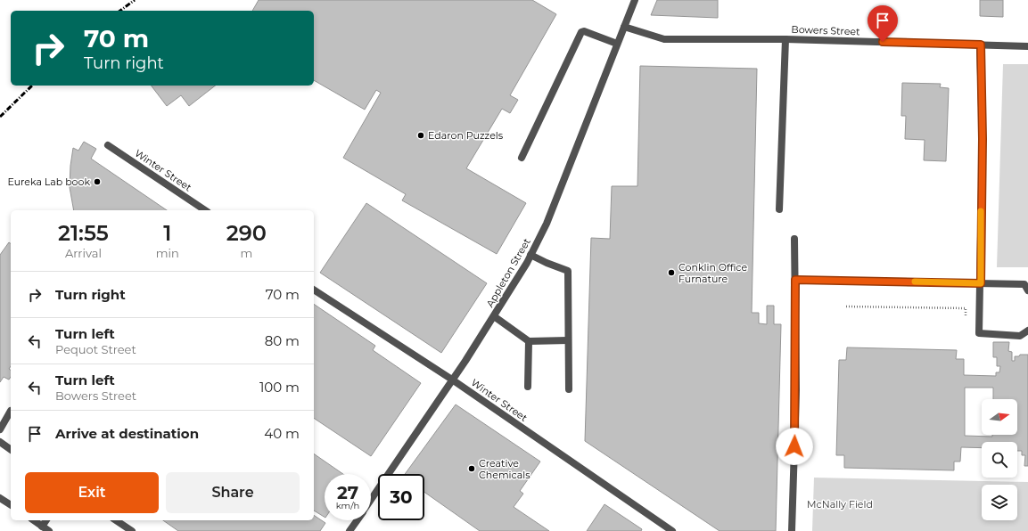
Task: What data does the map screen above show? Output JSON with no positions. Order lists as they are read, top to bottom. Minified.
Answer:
{"streets":{"street":["Bowers Street","Winter Street","Appleton Street"]},"crossings":[["Bowers Street","Appleton Street"],["Winter Street","Appleton Street"]],"parks":["McNally Field"],"places":["Edaron Puzzels","Eureka Lab book","Conklin Office Furnature","Creative Chemicals"],"north":"right","page":{"turn":["70 m","Turn right"],"eta":["21:55","Arrival","1","min","290","m"],"list":[{"name":"Turn right","value":"70 m"},{"name":"Turn left","note":"Pequot Street","value":"80 m"},{"name":"Turn left","note":"Bowers Street","value":"100 m"},{"name":"Arrive at destination","value":"40 m"}],"buttons":["Exit","Share"],"speed":"27 km/h","limit":"30"}}
